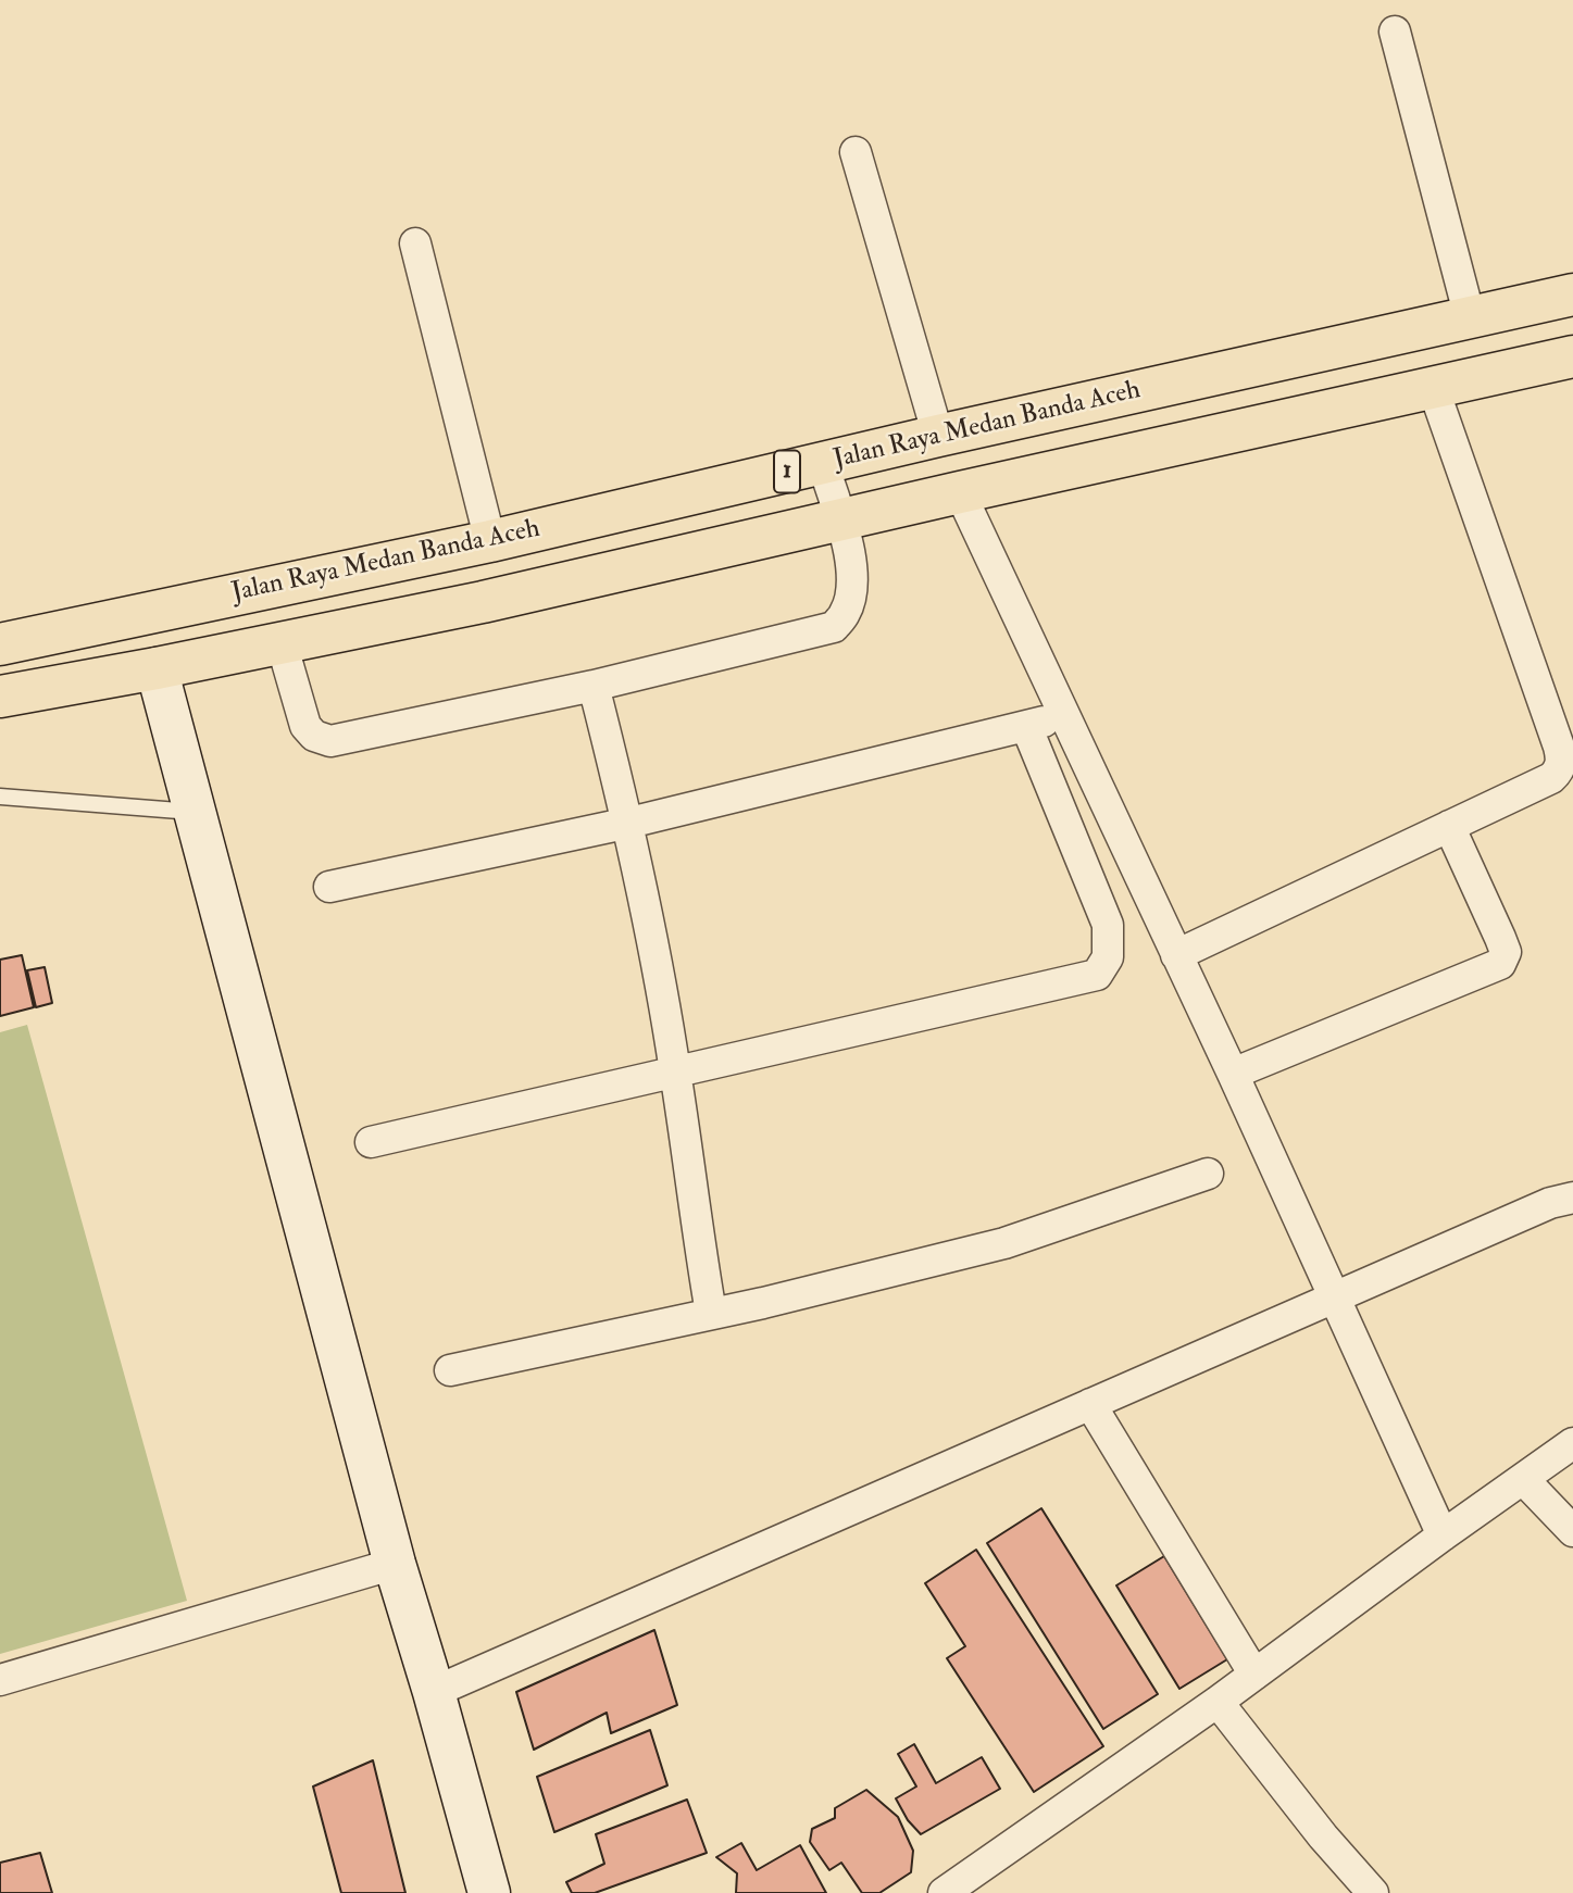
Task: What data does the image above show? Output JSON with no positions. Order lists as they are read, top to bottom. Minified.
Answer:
{"streets":{"highway":["Jalan Raya Medan Banda Aceh","1"]}}
